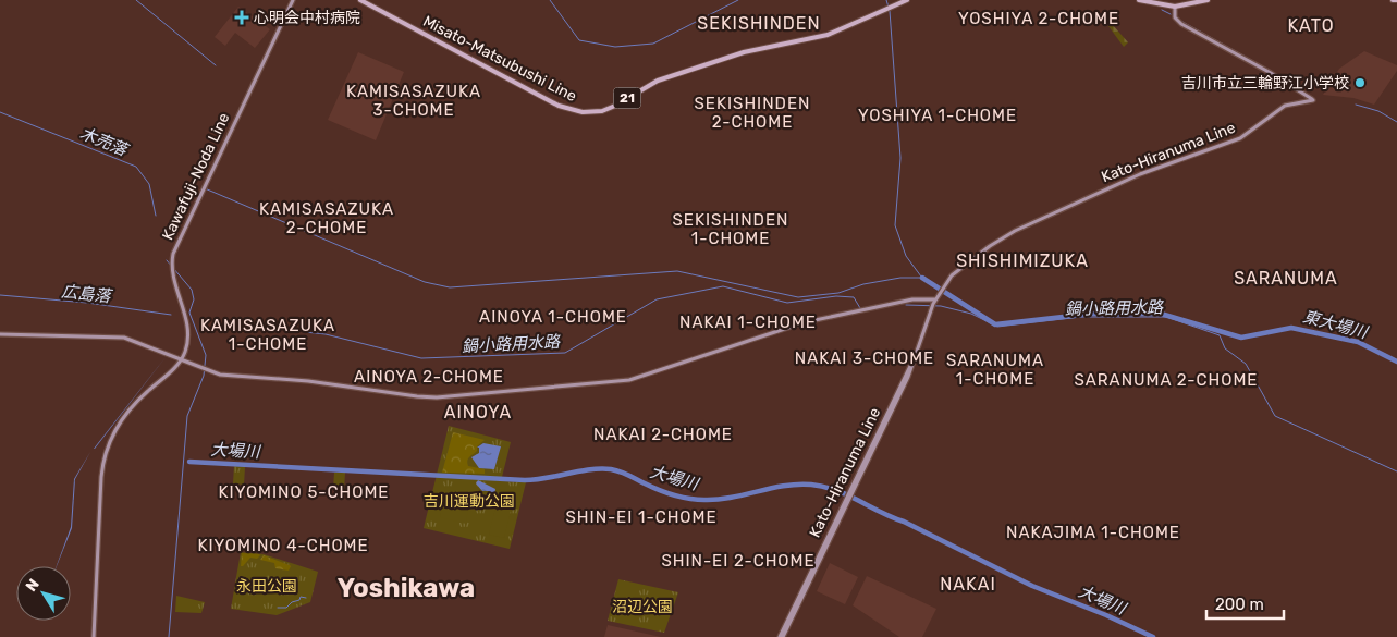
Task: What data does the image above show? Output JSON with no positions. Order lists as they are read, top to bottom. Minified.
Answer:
{"streets":{"main road":["Misato-Matsubushi Line","21","Kato-Hiranuma Line","Kawafuji-Noda Line"]},"districts":["YOSHIYA 2-CHOME","SEKISHINDEN","KATO","KAMISASAZUKA 3-CHOME","SEKISHINDEN 2-CHOME","YOSHIYA 1-CHOME","KAMISASAZUKA 2-CHOME","SEKISHINDEN 1-CHOME","SHISHIMIZUKA","SARANUMA","AINOYA 1-CHOME","NAKAI 1-CHOME","KAMISASAZUKA 1-CHOME","NAKAI 3-CHOME","SARANUMA 1-CHOME","AINOYA 2-CHOME","SARANUMA 2-CHOME","AINOYA","NAKAI 2-CHOME","KIYOMINO 5-CHOME","SHIN-EI 1-CHOME","NAKAJIMA 1-CHOME","KIYOMINO 4-CHOME","SHIN-EI 2-CHOME","NAKAI","Yoshikawa"],"water":["木売落","広島落","鍋小路用水路","東大場川","大場川"],"parks":["吉川運動公園","永田公園","沼辺公園"],"places":{"health":["心明会中村病院"],"other":["吉川市立三輪野江小学校"]},"scale_bar":"200 m","north":"top left"}
